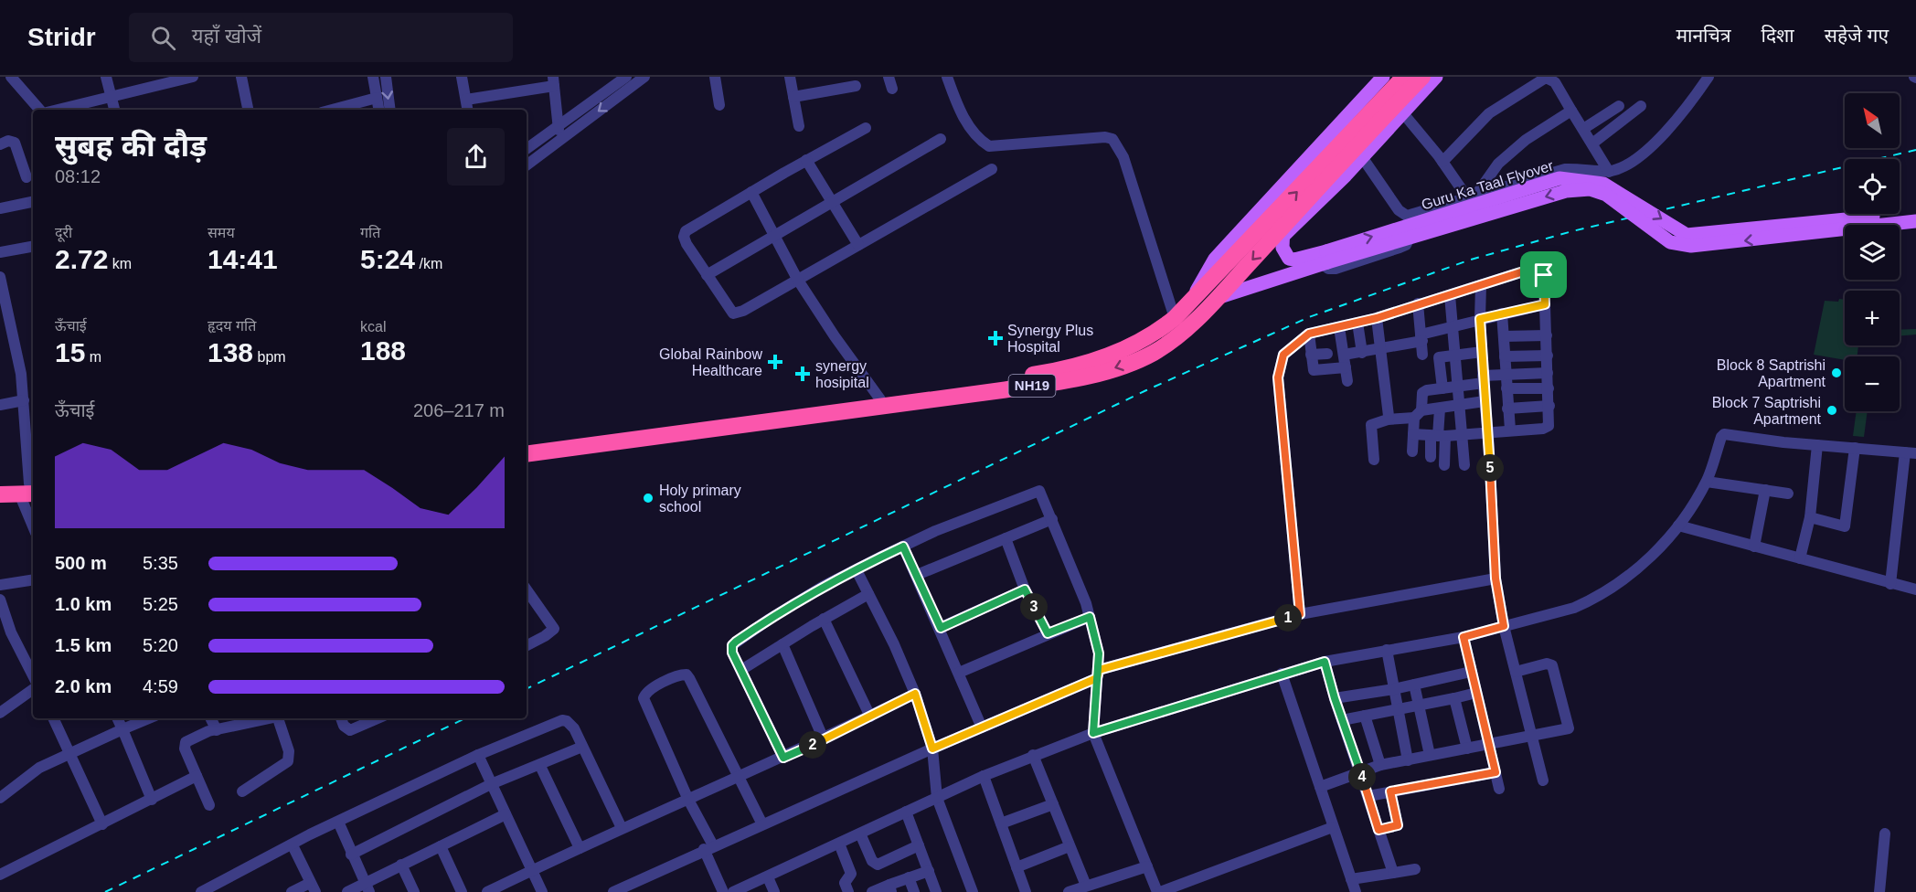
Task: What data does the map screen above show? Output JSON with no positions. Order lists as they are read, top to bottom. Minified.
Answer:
{"streets":{"highway":["NH19"],"main road":["Guru Ka Taal Flyover"]},"crossings":[["Guru Ka Taal Flyover","NH19"]],"places":{"health":["Synergy Plus Hospital","Global Rainbow Healthcare","synergy hosipital"],"other":["Block 8 Saptrishi Apartment","Block 7 Saptrishi Apartment","Holy primary school"]},"north":"top left","page":{"header":"Stridr","search":"यहाँ खोजें","nav":["मानचित्र","दिशा","सहेजे गए"],"map_buttons":["+","−"],"heading":["सुबह की दौड़","08:12"],"stats":[["दूरी","2.72 km"],["समय","14:41"],["गति","5:24 /km"],["ऊँचाई","15 m"],["हृदय गति","138 bpm"],["kcal","188"]],"chart":["ऊँचाई","206–217 m"],"pins":["5","3","1","2","4"],"list":[{"name":"500 m","note":"5:35"},{"name":"1.0 km","note":"5:25"},{"name":"1.5 km","note":"5:20"},{"name":"2.0 km","note":"4:59"}]}}
